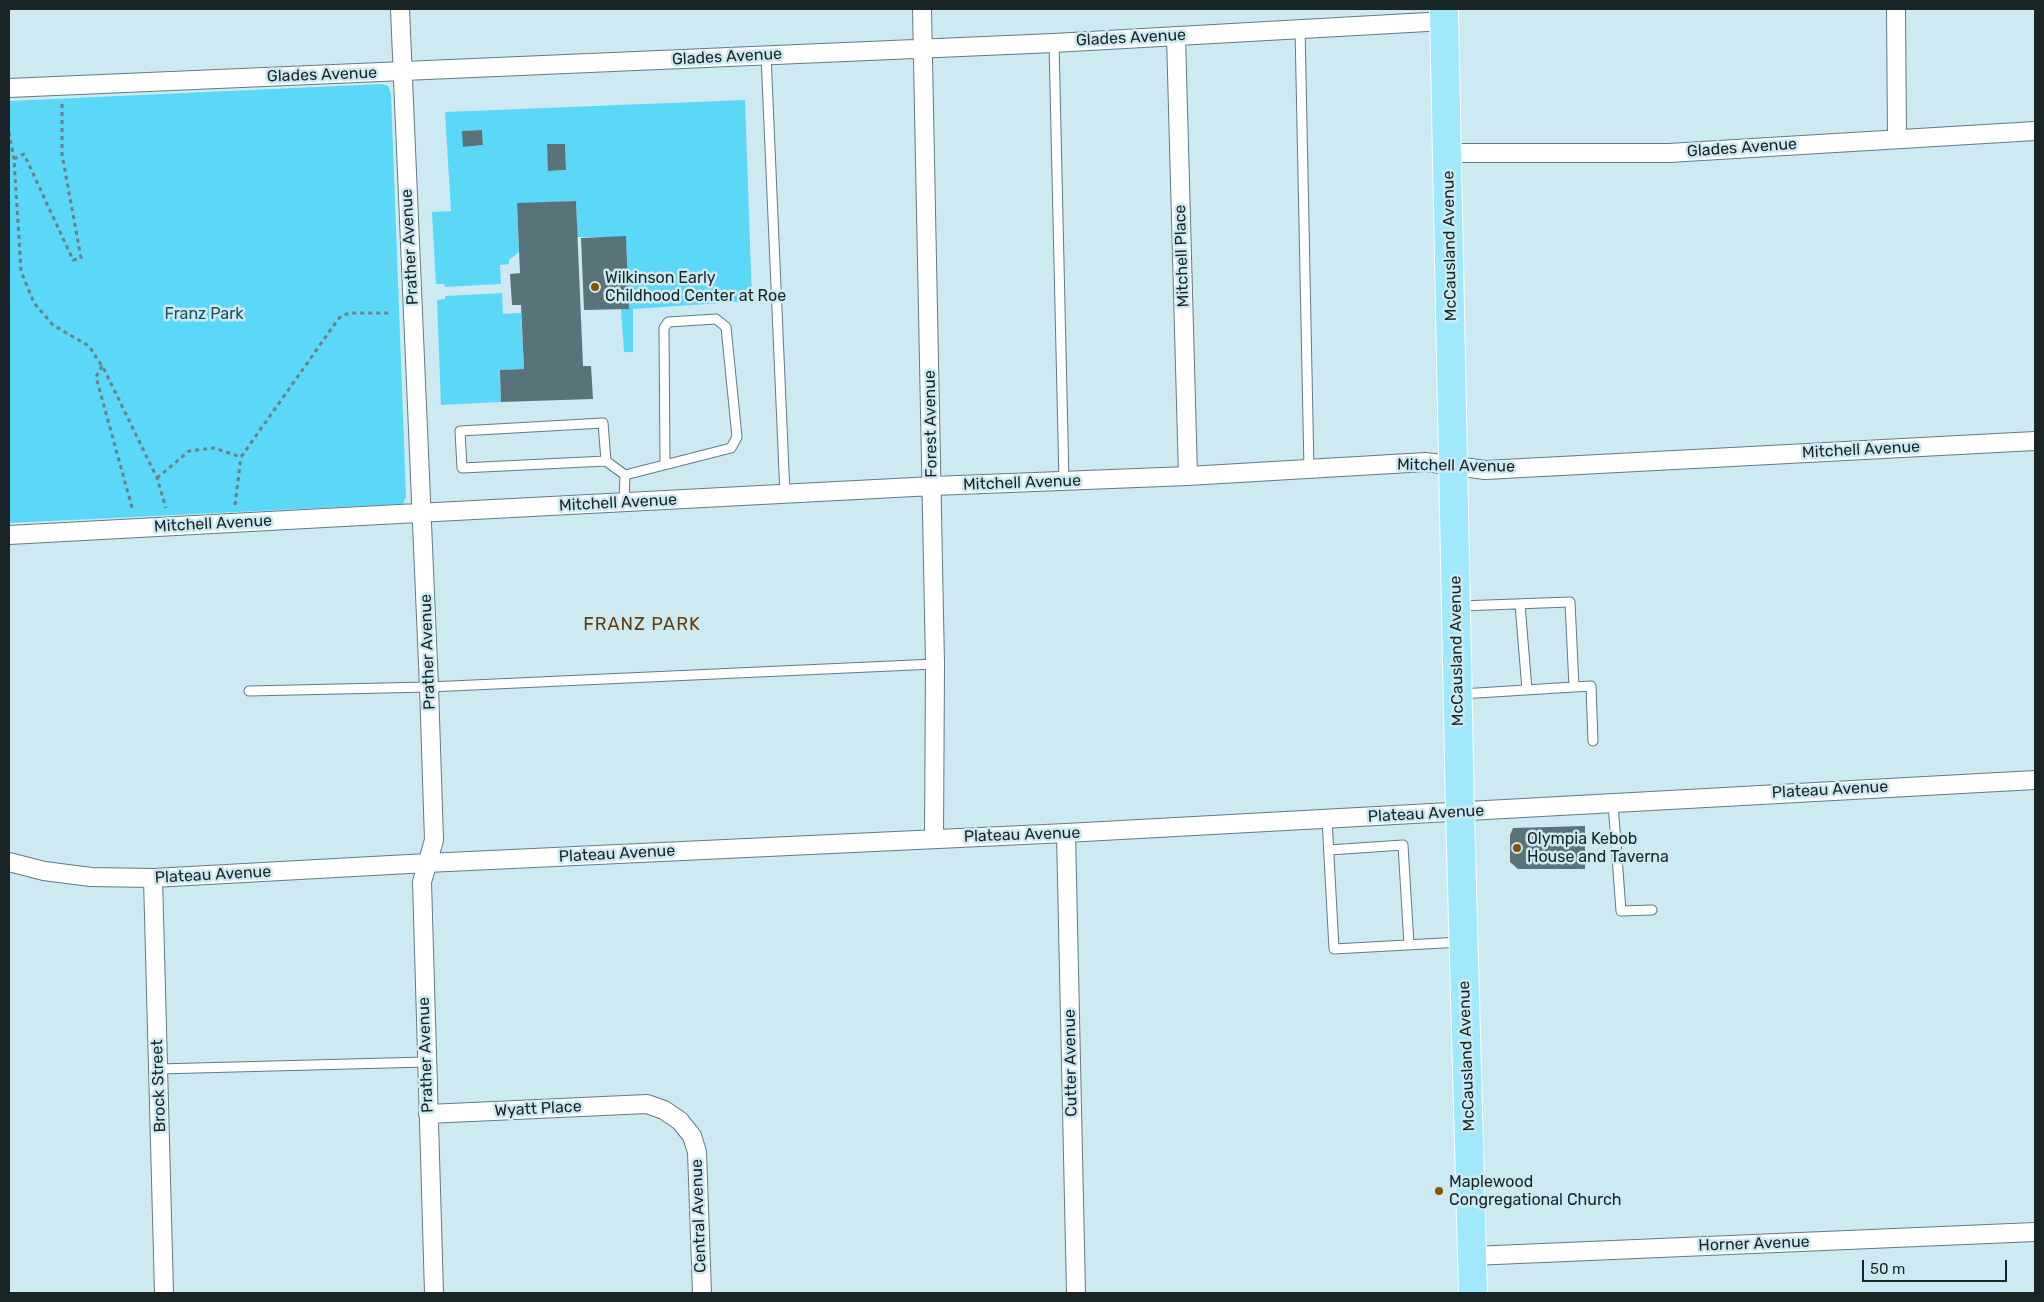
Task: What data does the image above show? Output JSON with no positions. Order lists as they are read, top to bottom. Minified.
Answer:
{"streets":{"main road":["McCausland Avenue"],"street":["Glades Avenue","Prather Avenue","Mitchell Place","Forest Avenue","Mitchell Avenue","Plateau Avenue","Cutter Avenue","Brock Street","Wyatt Place","Central Avenue","Horner Avenue"]},"crossings":[["Glades Avenue","McCausland Avenue"],["Glades Avenue","Prather Avenue"],["Glades Avenue","Mitchell Place"],["Glades Avenue","Forest Avenue"],["McCausland Avenue","Mitchell Avenue"],["McCausland Avenue","Plateau Avenue"],["McCausland Avenue","Horner Avenue"],["Prather Avenue","Mitchell Avenue"],["Prather Avenue","Plateau Avenue"],["Prather Avenue","Wyatt Place"],["Mitchell Place","Mitchell Avenue"],["Forest Avenue","Mitchell Avenue"],["Forest Avenue","Plateau Avenue"],["Plateau Avenue","Cutter Avenue"],["Plateau Avenue","Brock Street"],["Wyatt Place","Central Avenue"]],"districts":["FRANZ PARK"],"parks":["Franz Park"],"places":["Wilkinson Early Childhood Center at Roe","Olympia Kebob House and Taverna","Maplewood Congregational Church"],"scale_bar":"50 m"}
